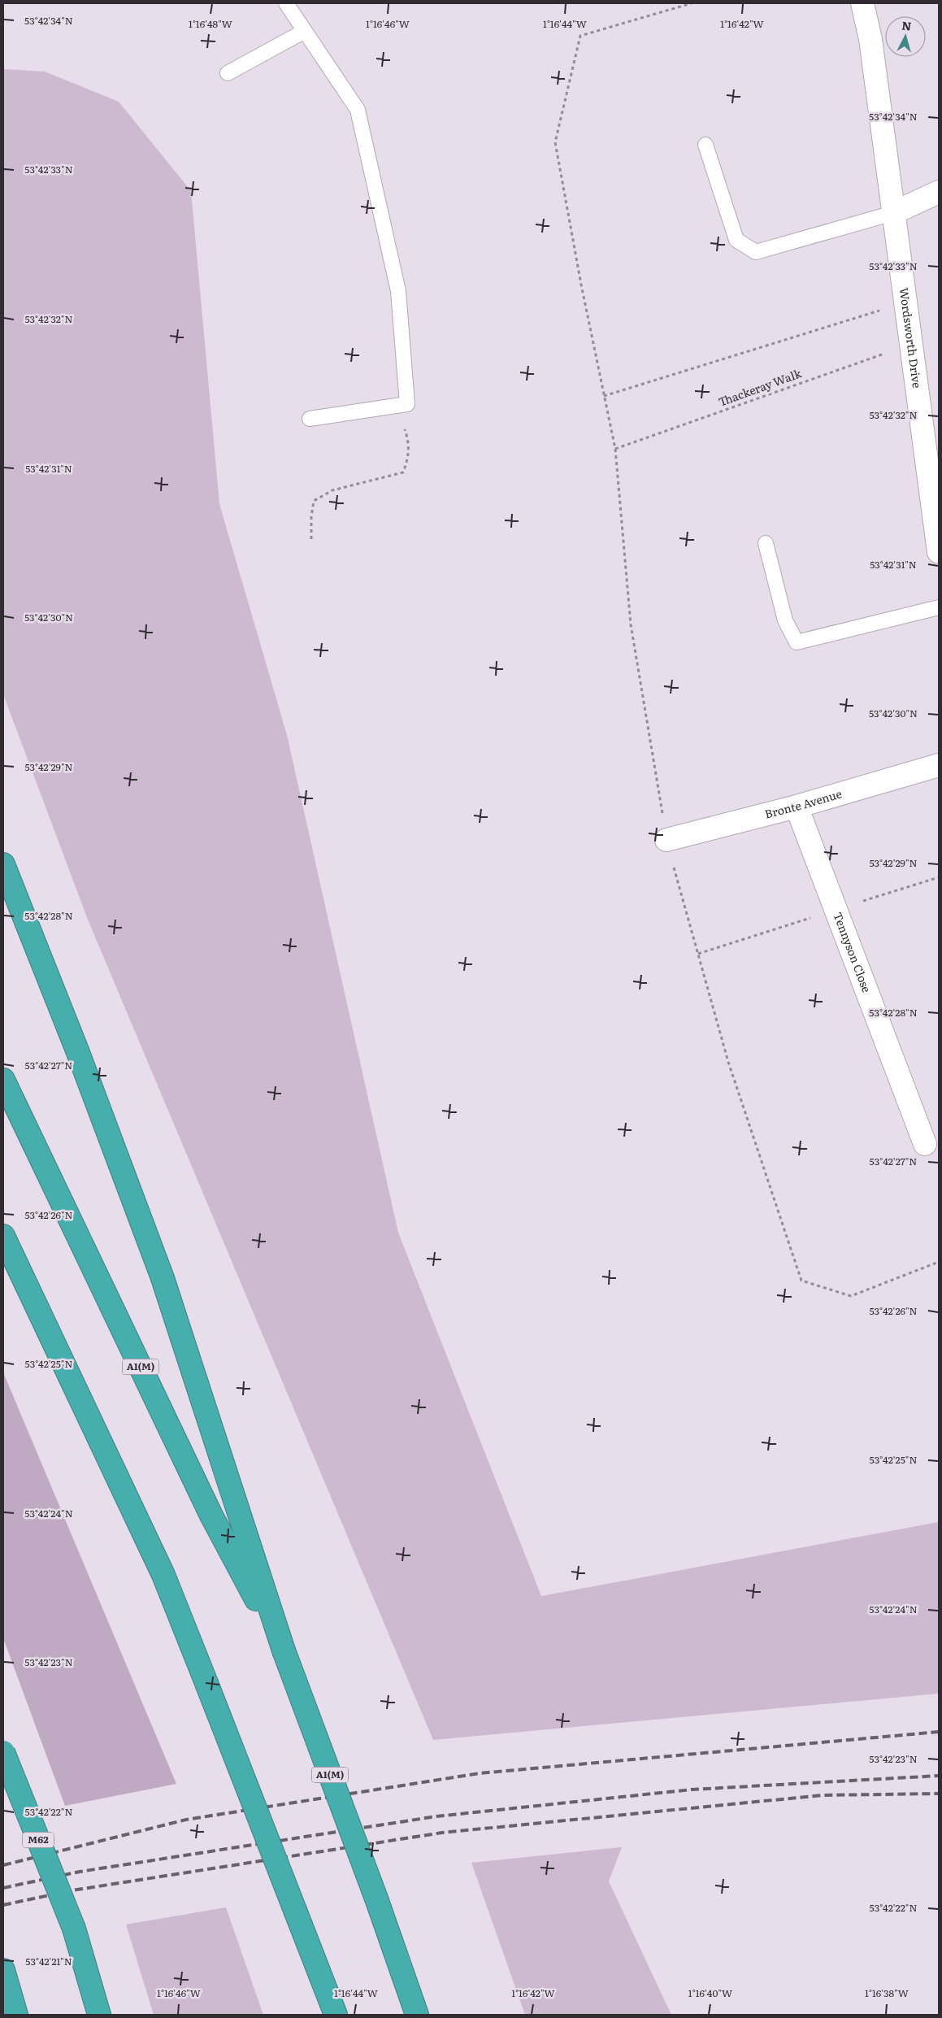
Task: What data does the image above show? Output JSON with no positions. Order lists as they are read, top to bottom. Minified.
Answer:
{"streets":{"highway":["A1(M)","M62"],"street":["Wordsworth Drive","Bronte Avenue","Tennyson Close"],"path":["Thackeray Walk"]},"crossings":[["Wordsworth Drive","Thackeray Walk"],["Bronte Avenue","Tennyson Close"]],"north":"top","coordinates":["53°42'34\"N","1°16'48\"W","1°16'46\"W","1°16'44\"W","1°16'42\"W","53°42'33\"N","53°42'32\"N","53°42'31\"N","53°42'30\"N","53°42'29\"N","53°42'28\"N","53°42'27\"N","53°42'26\"N","53°42'25\"N","53°42'24\"N","53°42'23\"N","53°42'22\"N","53°42'21\"N","1°16'40\"W","1°16'38\"W"]}
